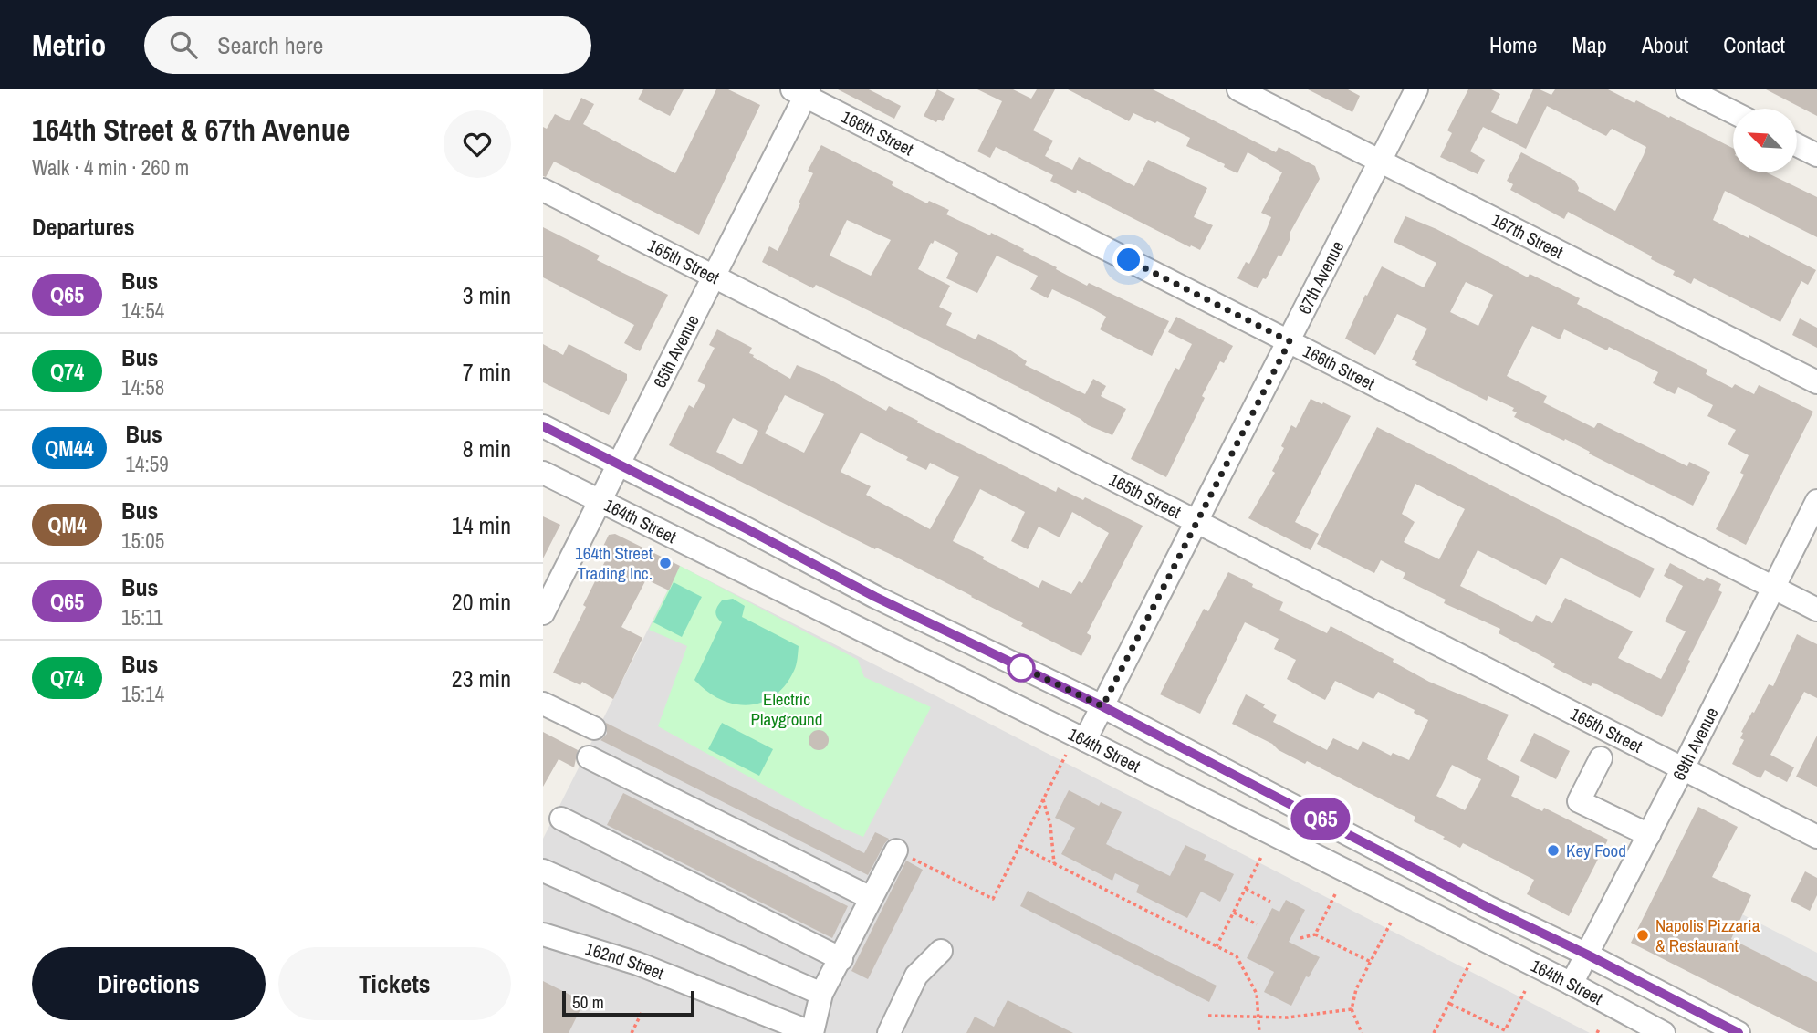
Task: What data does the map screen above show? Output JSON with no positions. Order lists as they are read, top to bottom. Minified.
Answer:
{"streets":{"street":["166th Street","167th Street","165th Street","67th Avenue","65th Avenue","164th Street","69th Avenue","162nd Street"]},"crossings":[["166th Street","67th Avenue"],["166th Street","65th Avenue"],["166th Street","69th Avenue"],["167th Street","67th Avenue"],["165th Street","67th Avenue"],["165th Street","65th Avenue"],["165th Street","69th Avenue"],["67th Avenue","164th Street"],["65th Avenue","164th Street"],["164th Street","69th Avenue"]],"parks":["Electric Playground"],"places":["164th Street Trading Inc.","Key Food","Napolis Pizzaria & Restaurant"],"lines":["bus line Q65"],"scale_bar":"50 m","north":"top left","page":{"header":"Metrio","search":"Search here","nav":["Home","Map","About","Contact"],"heading":[["164th Street & 67th Avenue","Walk · 4 min · 260 m"],"Departures"],"on_map":"Q65","list":[{"mark":"Q65","name":"Bus","note":"14:54","value":"3 min"},{"mark":"Q74","name":"Bus","note":"14:58","value":"7 min"},{"mark":"QM44","name":"Bus","note":"14:59","value":"8 min"},{"mark":"QM4","name":"Bus","note":"15:05","value":"14 min"},{"mark":"Q65","name":"Bus","note":"15:11","value":"20 min"},{"mark":"Q74","name":"Bus","note":"15:14","value":"23 min"}],"buttons":["Directions","Tickets"],"scale":"50 m"}}
